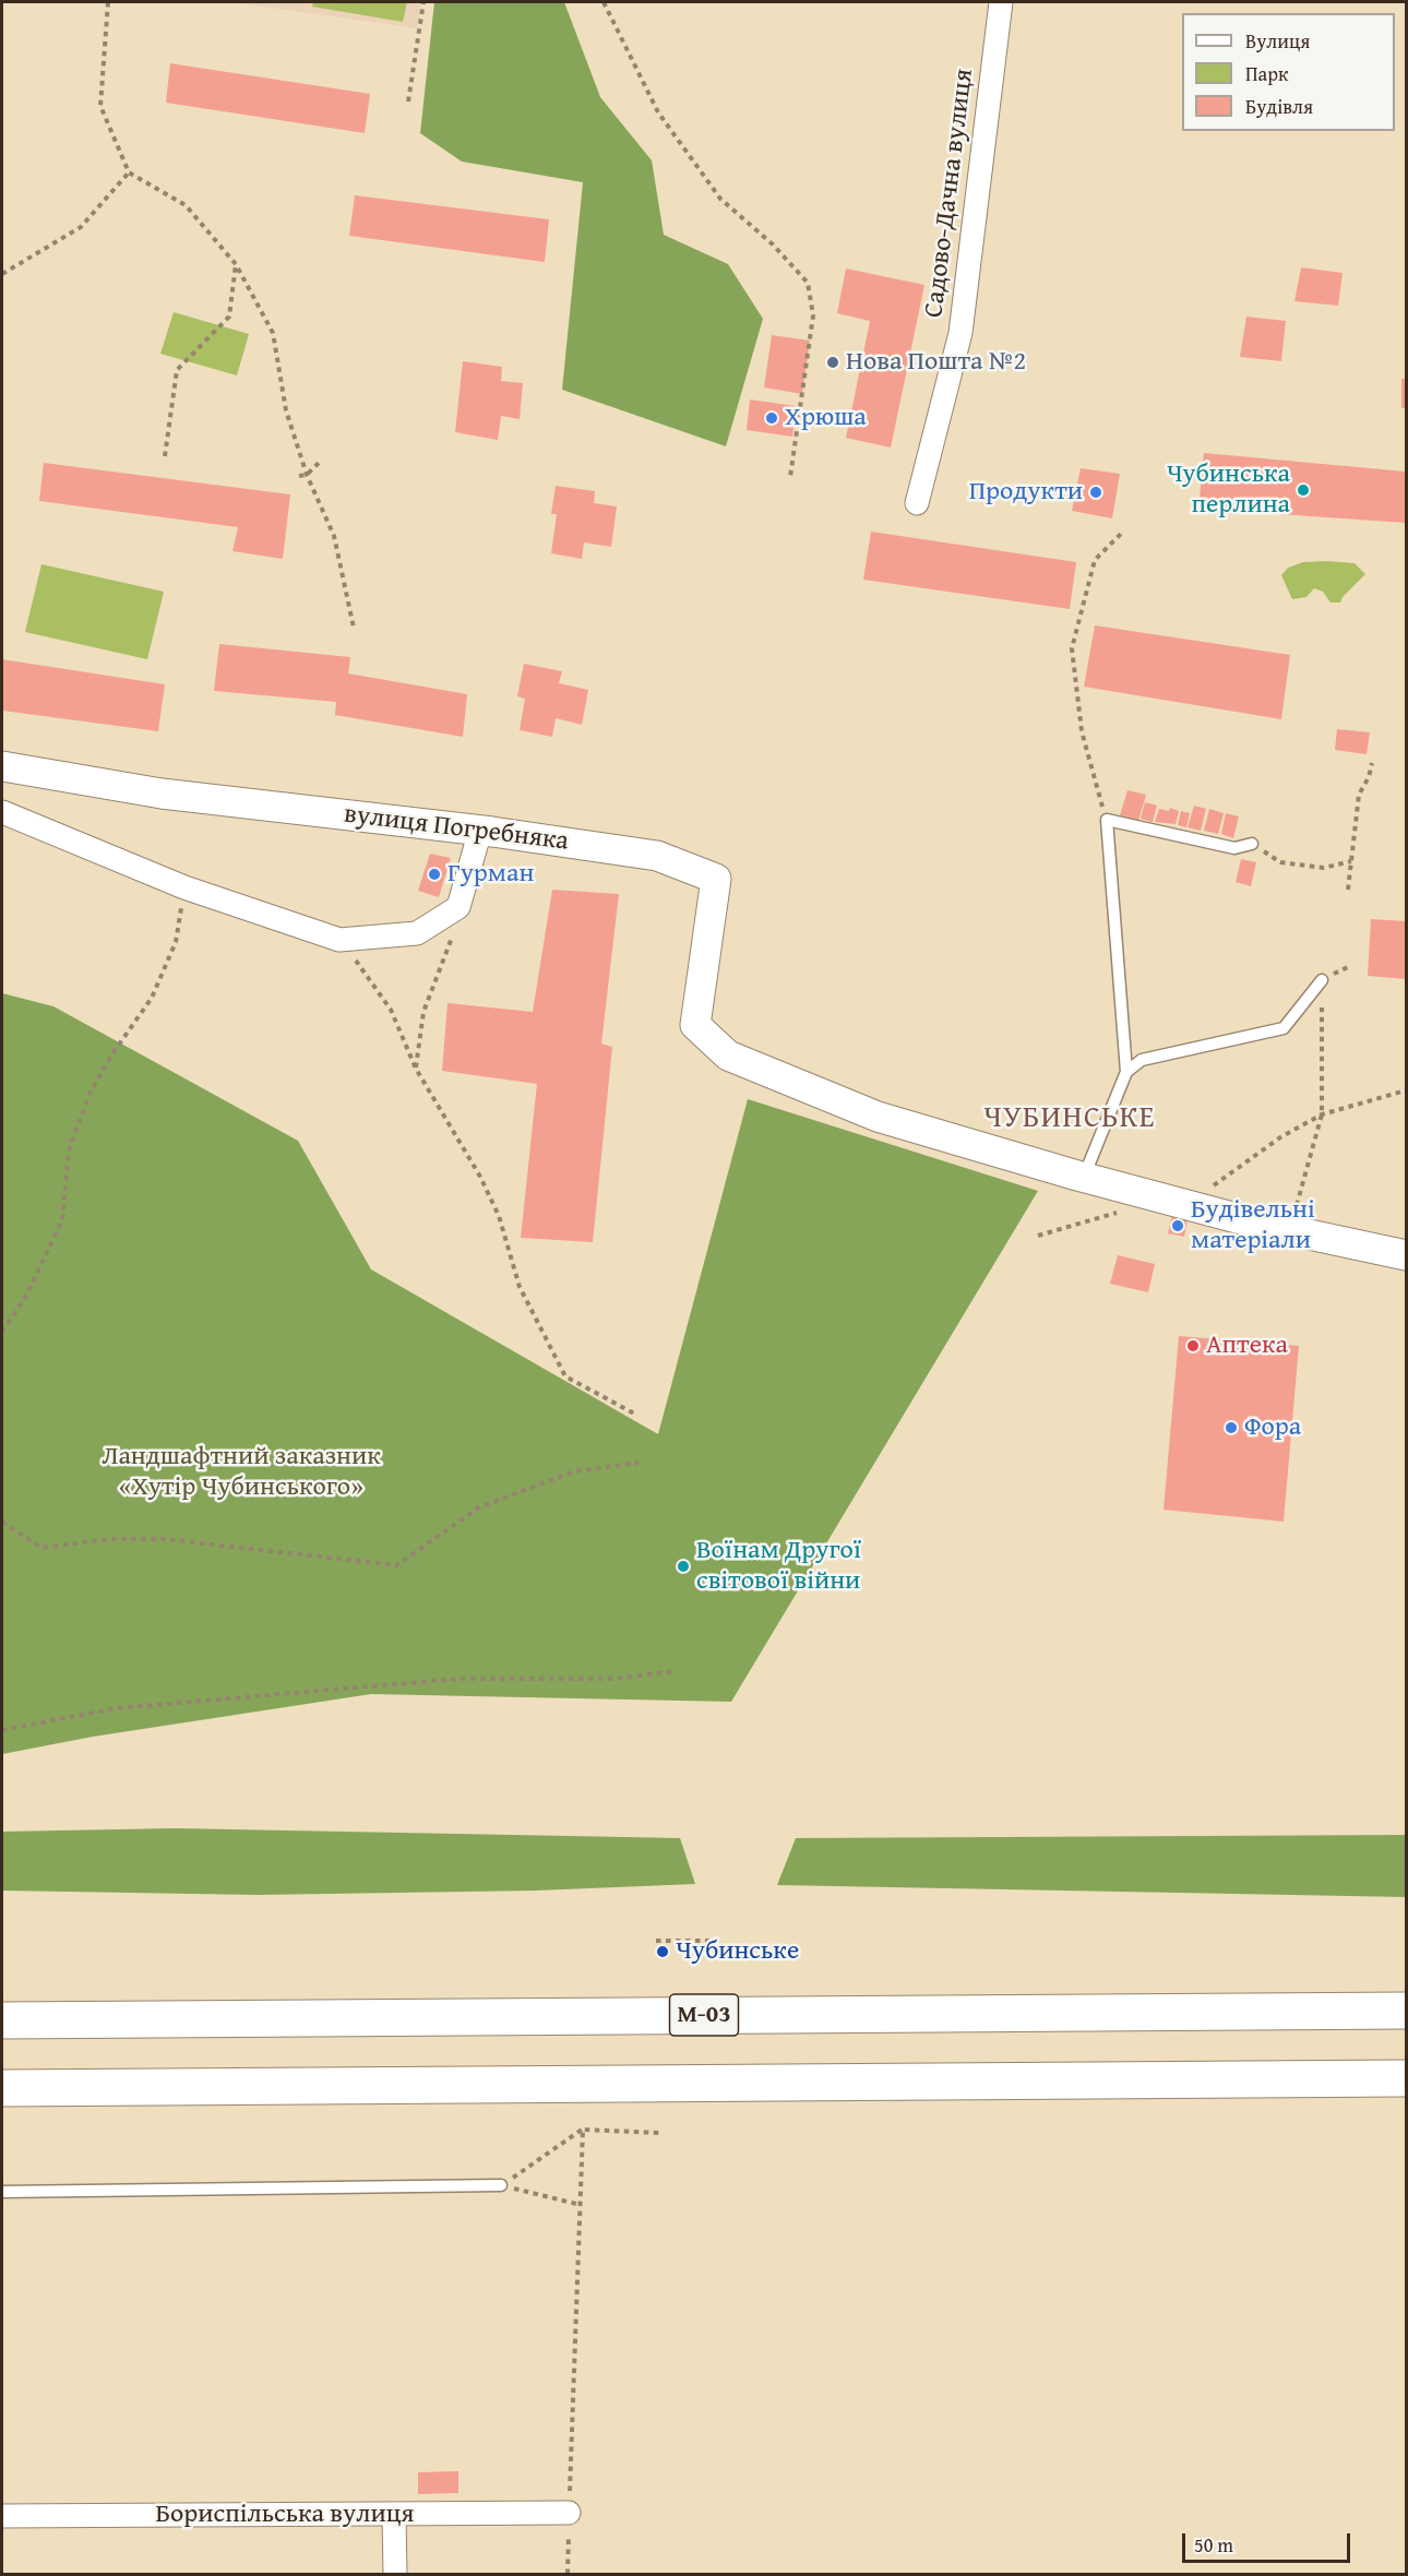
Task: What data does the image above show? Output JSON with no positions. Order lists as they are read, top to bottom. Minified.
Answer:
{"streets":{"highway":["М-03"],"street":["Садово-Дачна вулиця","вулиця Погребняка","Бориспільська вулиця"]},"districts":["ЧУБИНСЬКЕ"],"parks":["Ландшафтний заказник «Хутір Чубинського»"],"places":["Нова Пошта №2","Хрюша","Чубинська перлина","Продукти","Гурман","Будівельні матеріали","Аптека","Фора","Воїнам Другої світової війни","Чубинське"],"legend":["Вулиця","Парк","Будівля"],"scale_bar":"50 m"}
